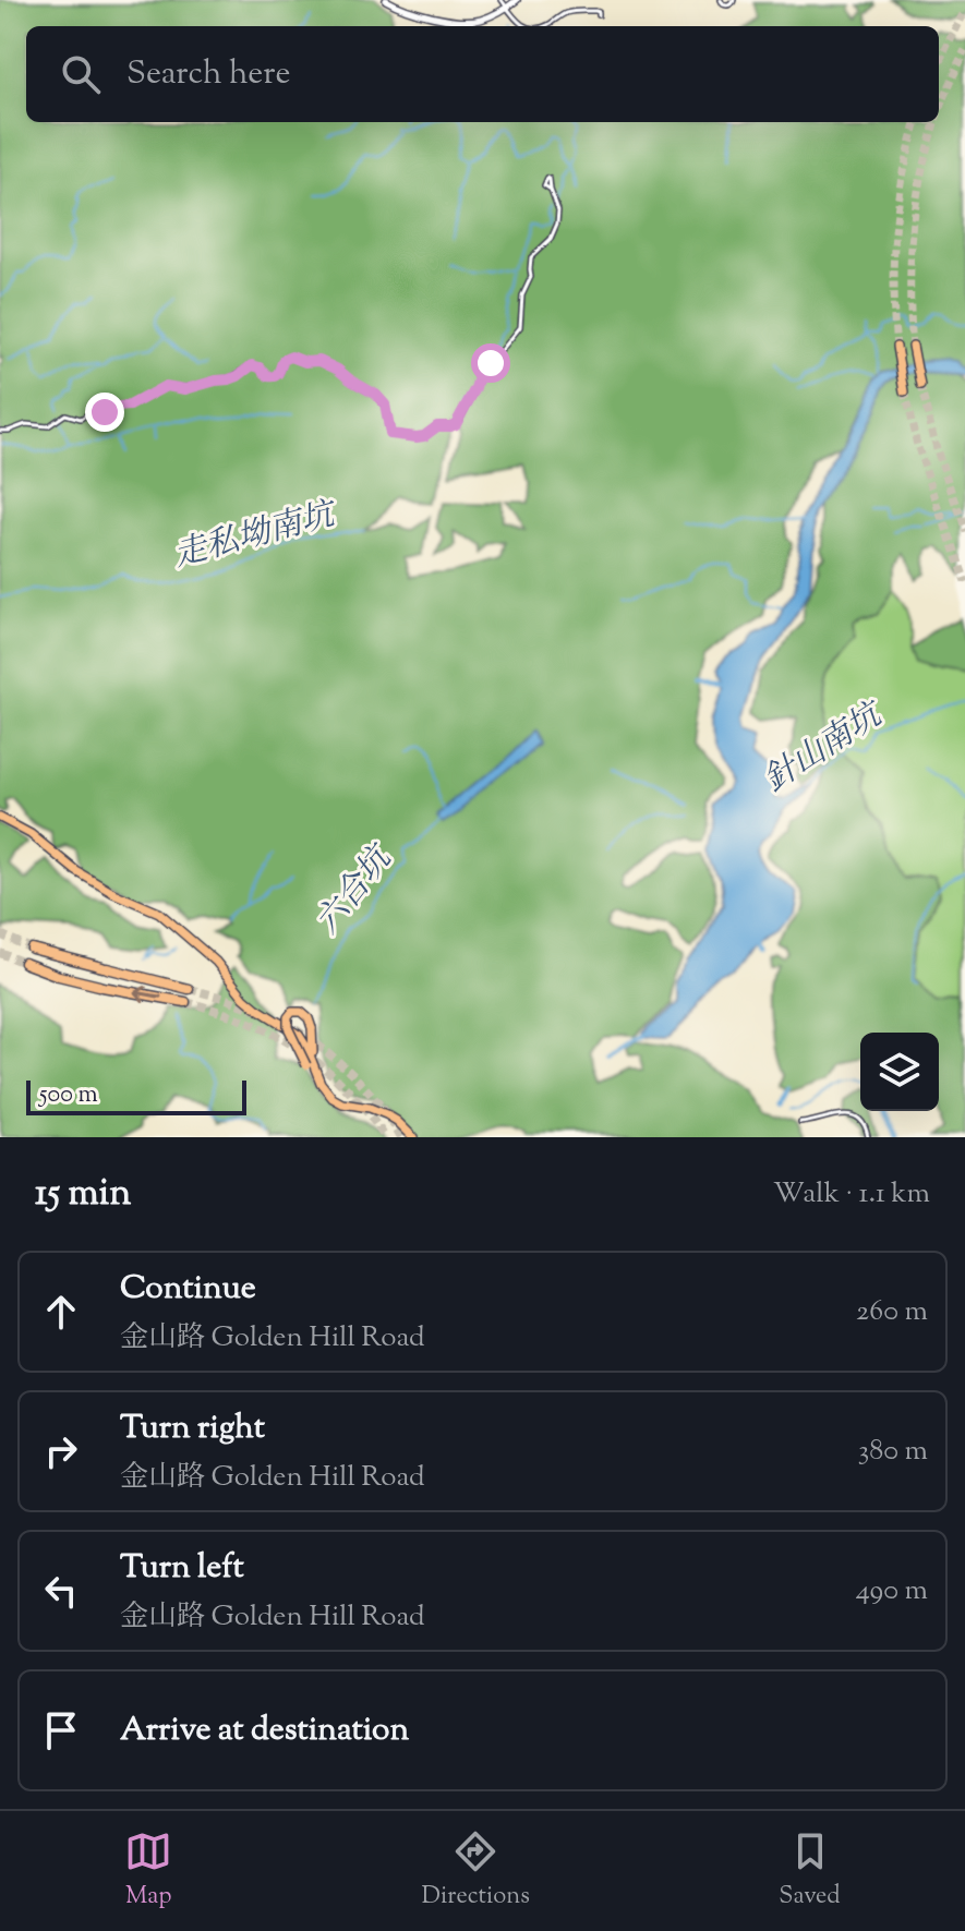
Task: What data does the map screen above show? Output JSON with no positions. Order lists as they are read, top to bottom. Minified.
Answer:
{"water":["走私坳南坑","針山南坑","六合坑"],"scale_bar":"500 m","page":{"search":"Search here","scale":"500 m","heading":["15 min","Walk · 1.1 km"],"list":[["Continue","金山路 Golden Hill Road","260 m"],["Turn right","金山路 Golden Hill Road","380 m"],["Turn left","金山路 Golden Hill Road","490 m"],"Arrive at destination"],"nav":["Map","Directions","Saved"]}}
